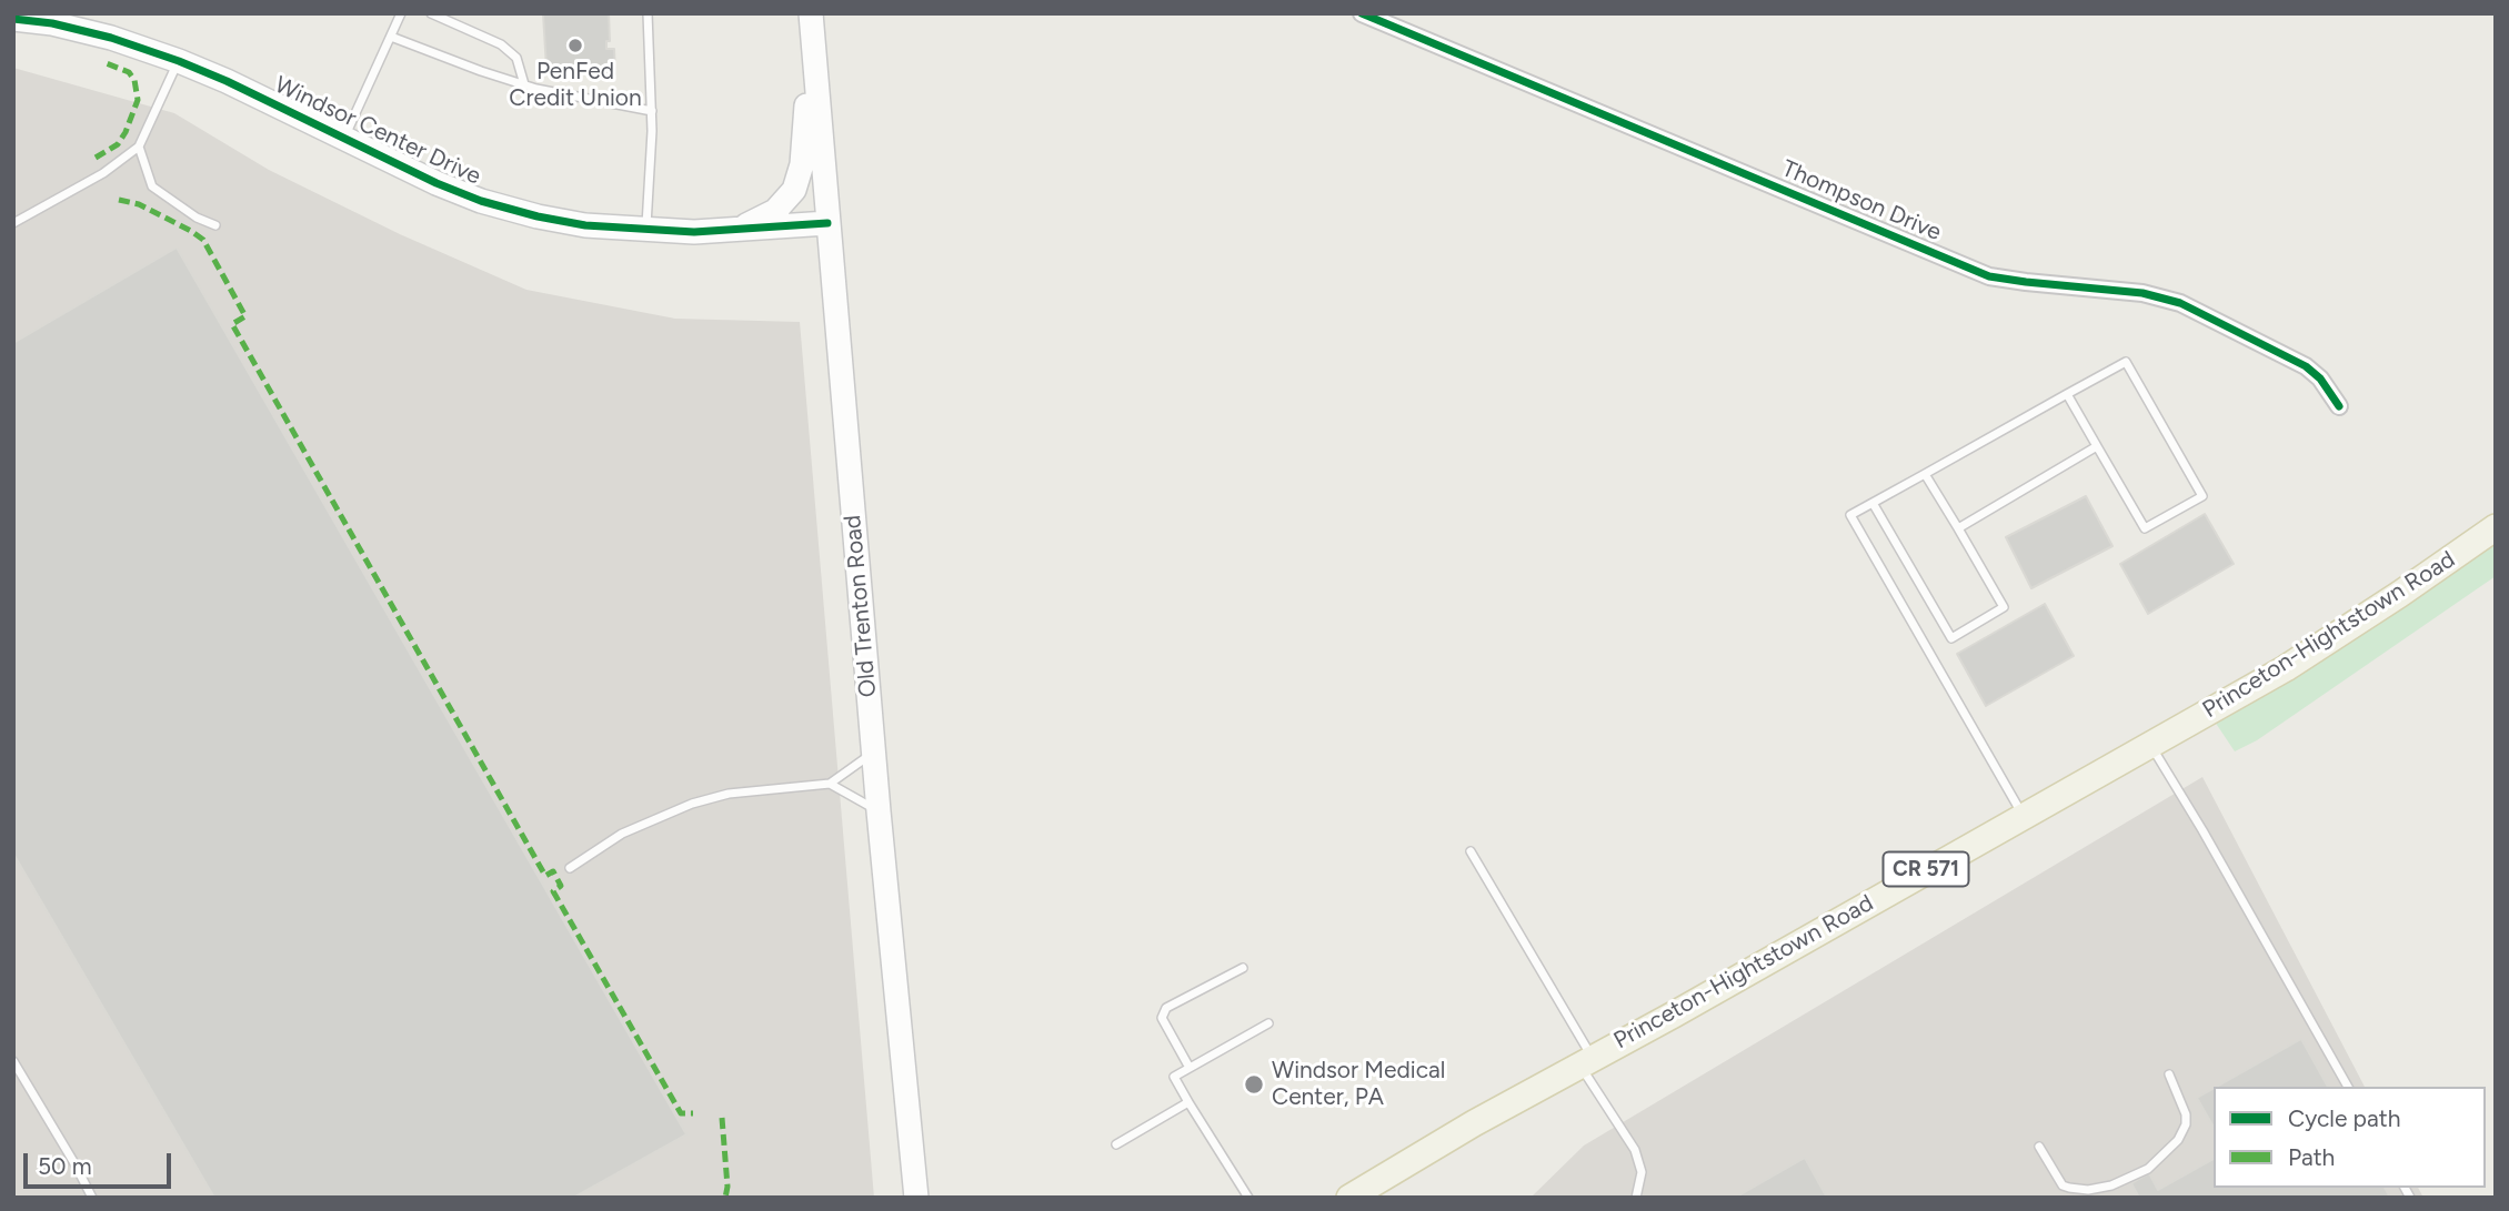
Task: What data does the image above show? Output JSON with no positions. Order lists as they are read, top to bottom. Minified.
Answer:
{"streets":{"main road":["Windsor Center Drive","Old Trenton Road","Princeton-Hightstown Road","CR 571"],"street":["Thompson Drive"]},"crossings":[["Windsor Center Drive","Old Trenton Road"]],"places":["PenFed Credit Union","Windsor Medical Center, PA"],"legend":["Cycle path","Path"],"scale_bar":"50 m"}
